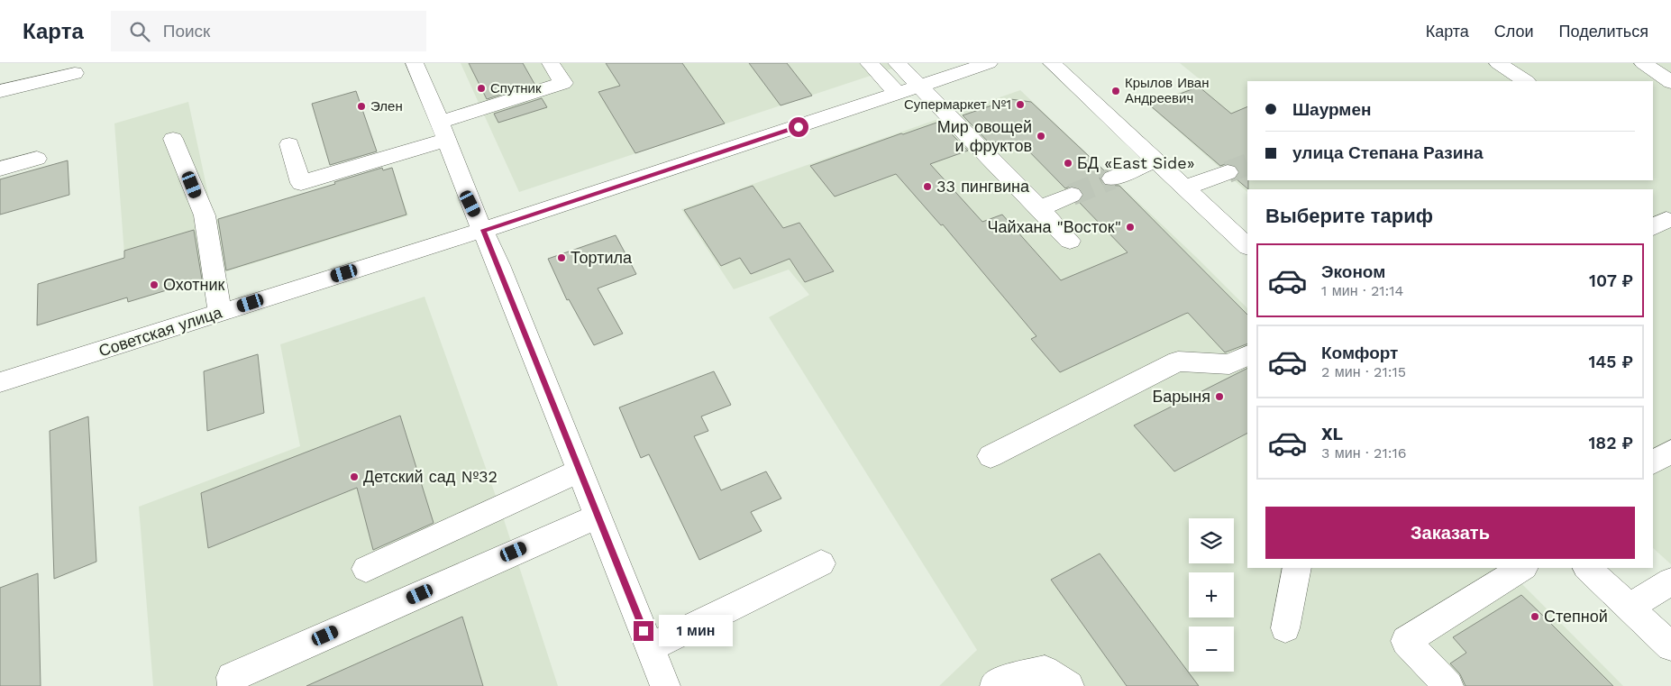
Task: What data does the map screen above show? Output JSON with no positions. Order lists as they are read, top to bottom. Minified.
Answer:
{"streets":{"street":["Советская улица"]},"places":["Спутник","Крылов Иван Андреевич","Супермаркет №1","Элен","Мир овощей и фруктов","БД «East Side»","33 пингвина","Чайхана \"Восток\"","Тортила","Охотник","Барыня","Детский сад №32","Степной"],"page":{"header":"Карта","search":"Поиск","nav":["Карта","Слои","Поделиться"],"banner":["Шаурмен","улица Степана Разина"],"heading":"Выберите тариф","list":[{"name":"Эконом","note":"1 мин · 21:14","value":"107 ₽"},{"name":"Комфорт","note":"2 мин · 21:15","value":"145 ₽"},{"name":"XL","note":"3 мин · 21:16","value":"182 ₽"}],"buttons":"Заказать","map_buttons":["+","−"],"bubble":"1 мин"}}
